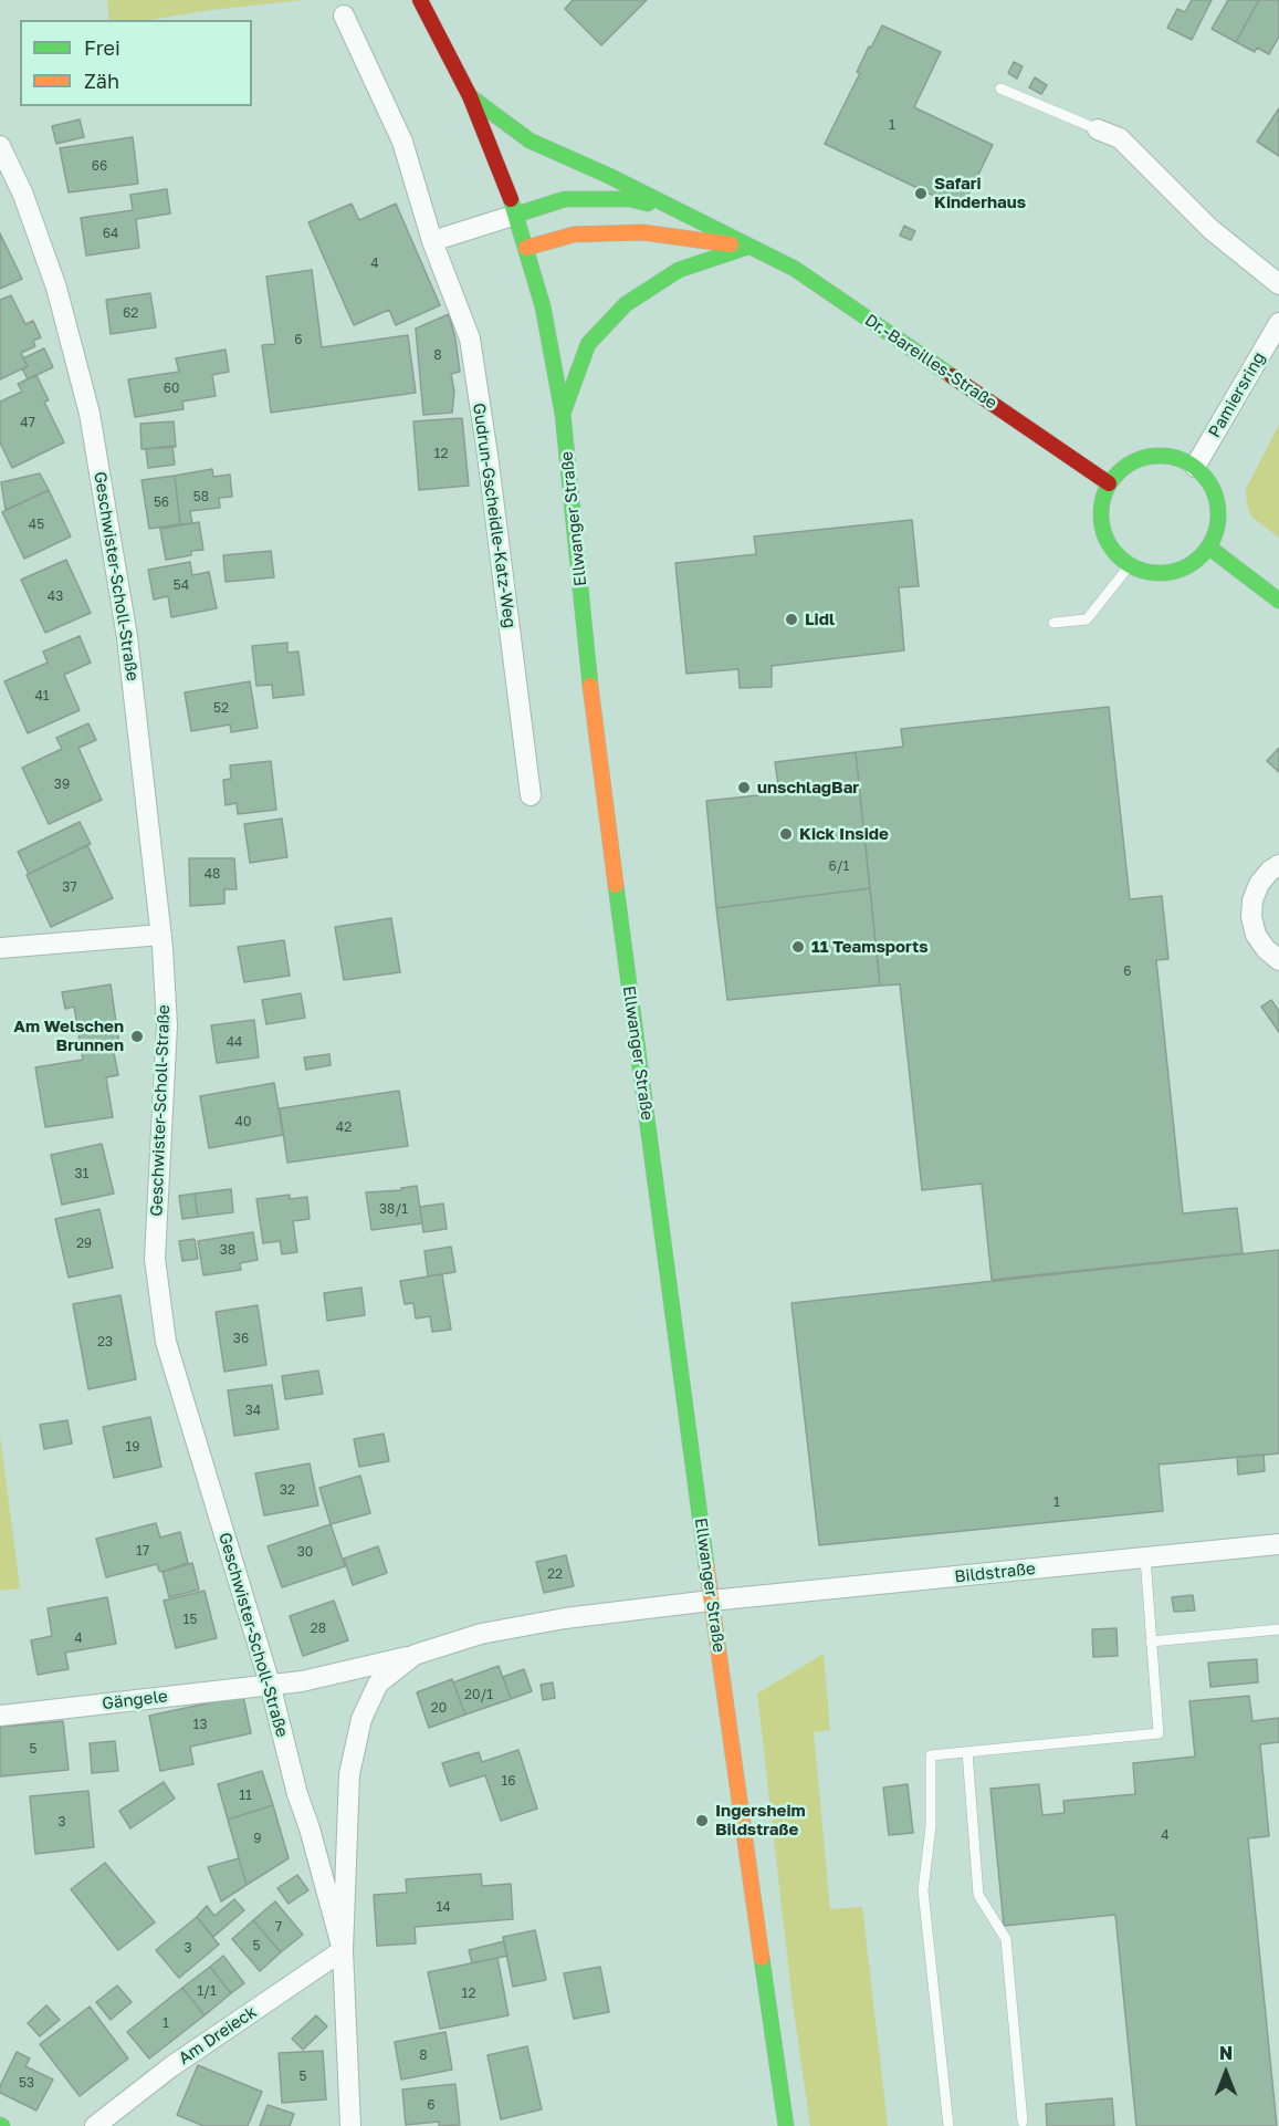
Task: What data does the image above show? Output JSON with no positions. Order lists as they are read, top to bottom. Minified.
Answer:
{"streets":{"main road":["Dr.-Bareilles-Straße","Ellwanger Straße"],"street":["Pamiersring","Gudrun-Gscheidle-Katz-Weg","Geschwister-Scholl-Straße","Bildstraße","Gängele","Am Dreieck"]},"crossings":[["Dr.-Bareilles-Straße","Pamiersring"],["Dr.-Bareilles-Straße","Ellwanger Straße"],["Ellwanger Straße","Geschwister-Scholl-Straße"],["Ellwanger Straße","Bildstraße"],["Geschwister-Scholl-Straße","Bildstraße"],["Geschwister-Scholl-Straße","Gängele"],["Geschwister-Scholl-Straße","Am Dreieck"]],"places":["Safari Kinderhaus","Lidl","unschlagBar","Kick Inside","11 Teamsports","Am Welschen Brunnen","Ingersheim Bildstraße"],"house_numbers":["1","66","64","4","62","6","8","60","47","12","58","56","45","54","43","41","52","39","6/1","48","37","6","44","40","42","31","38/1","29","38","36","23","34","19","32","1","17","30","22","15","28","4","20/1","20","13","5","16","11","3","4","9","14","7","5","3","1/1","12","1","8","5","53","6"],"legend":["Frei","Zäh"],"north":"top"}
